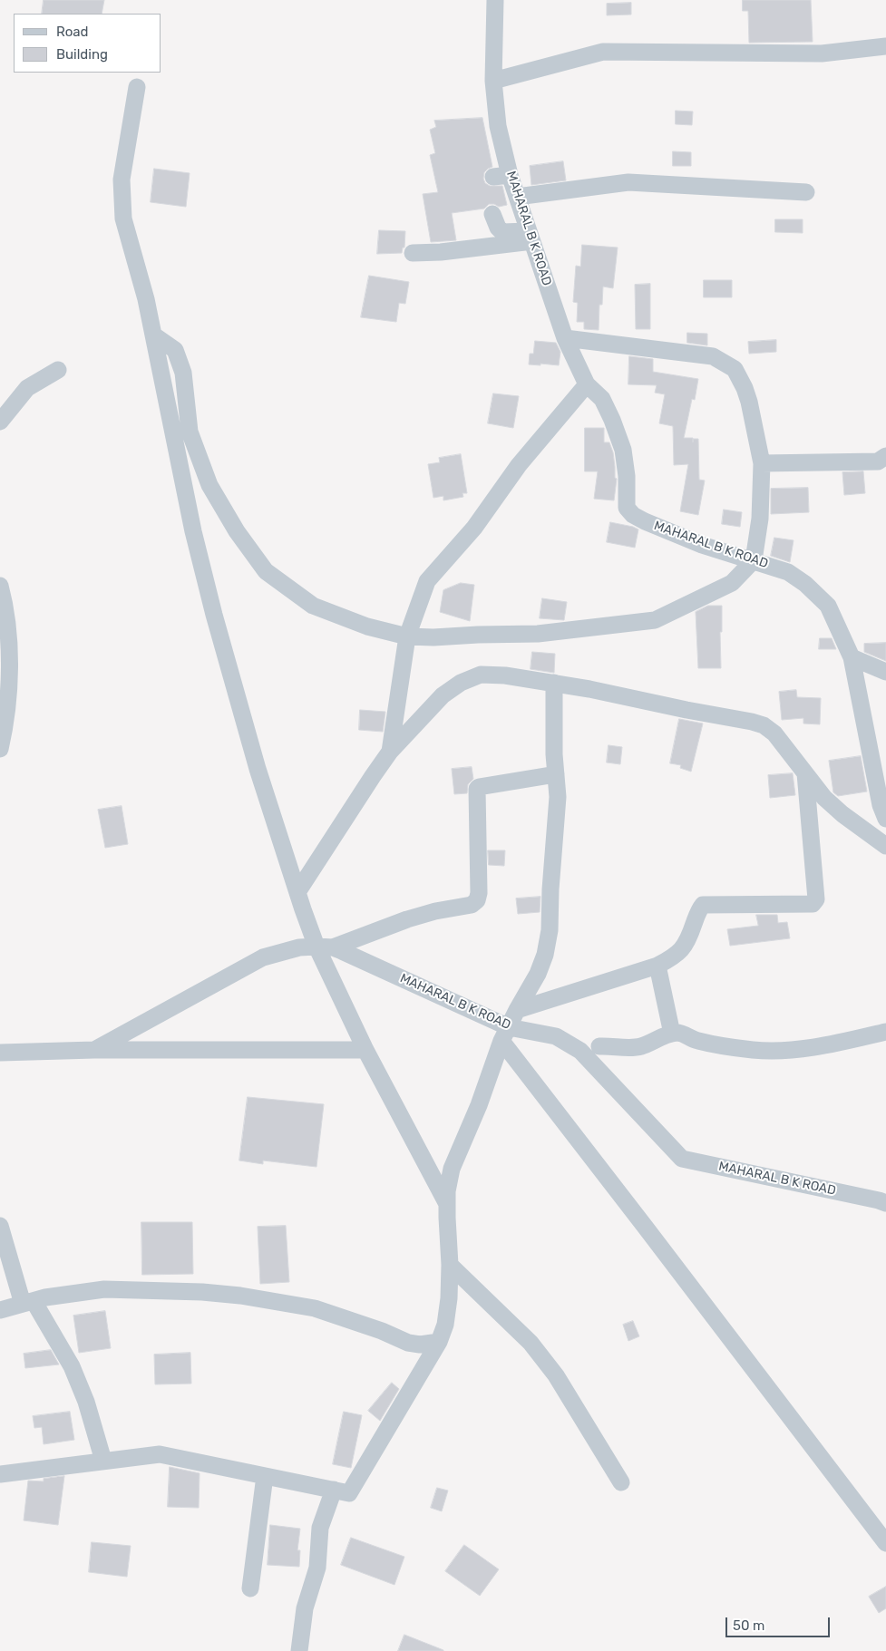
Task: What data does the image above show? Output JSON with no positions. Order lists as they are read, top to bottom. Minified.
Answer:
{"streets":{"street":["MAHARAL B K ROAD"]},"legend":["Road","Building"],"scale_bar":"50 m"}
